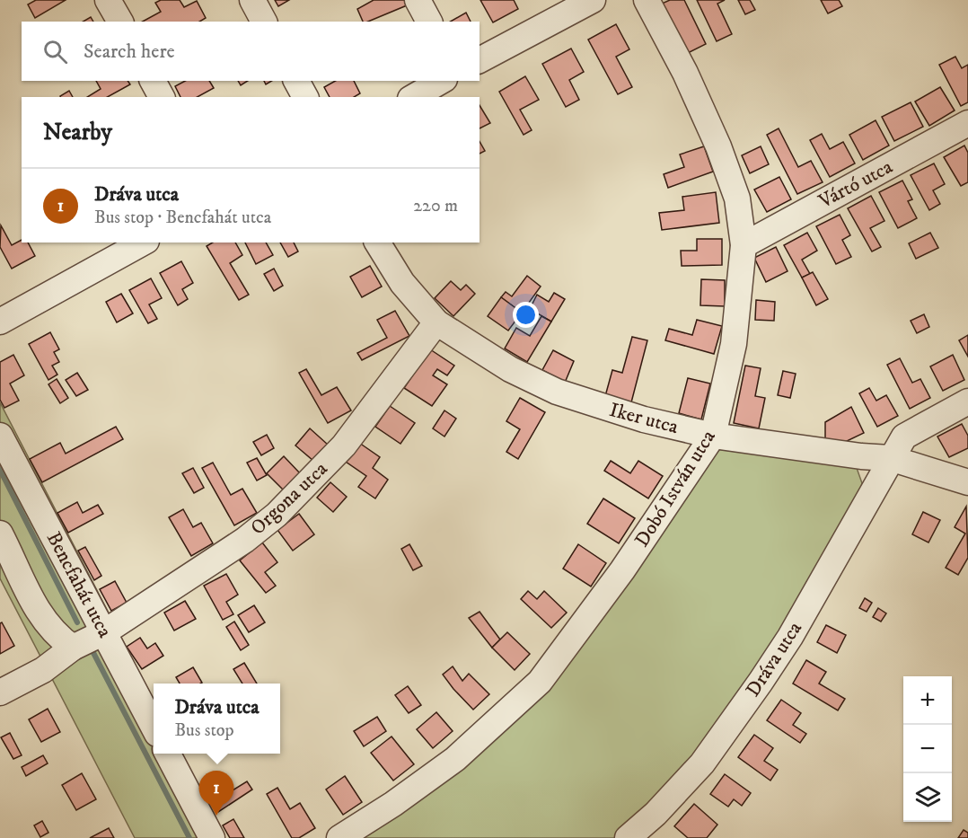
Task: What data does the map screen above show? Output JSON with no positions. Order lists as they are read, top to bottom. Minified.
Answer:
{"streets":{"street":["Vártó utca","Iker utca","Dobó István utca","Orgona utca","Bencfahát utca","Dráva utca"]},"crossings":[["Vártó utca","Dobó István utca"],["Iker utca","Dobó István utca"],["Iker utca","Orgona utca"],["Iker utca","Dráva utca"],["Orgona utca","Bencfahát utca"]],"page":{"search":"Search here","heading":"Nearby","list":[{"mark":"1","name":"Dráva utca","note":"Bus stop · Bencfahát utca","value":"220 m"}],"map_buttons":["+","−"],"popup":["Dráva utca","Bus stop"],"pins":"1"}}
